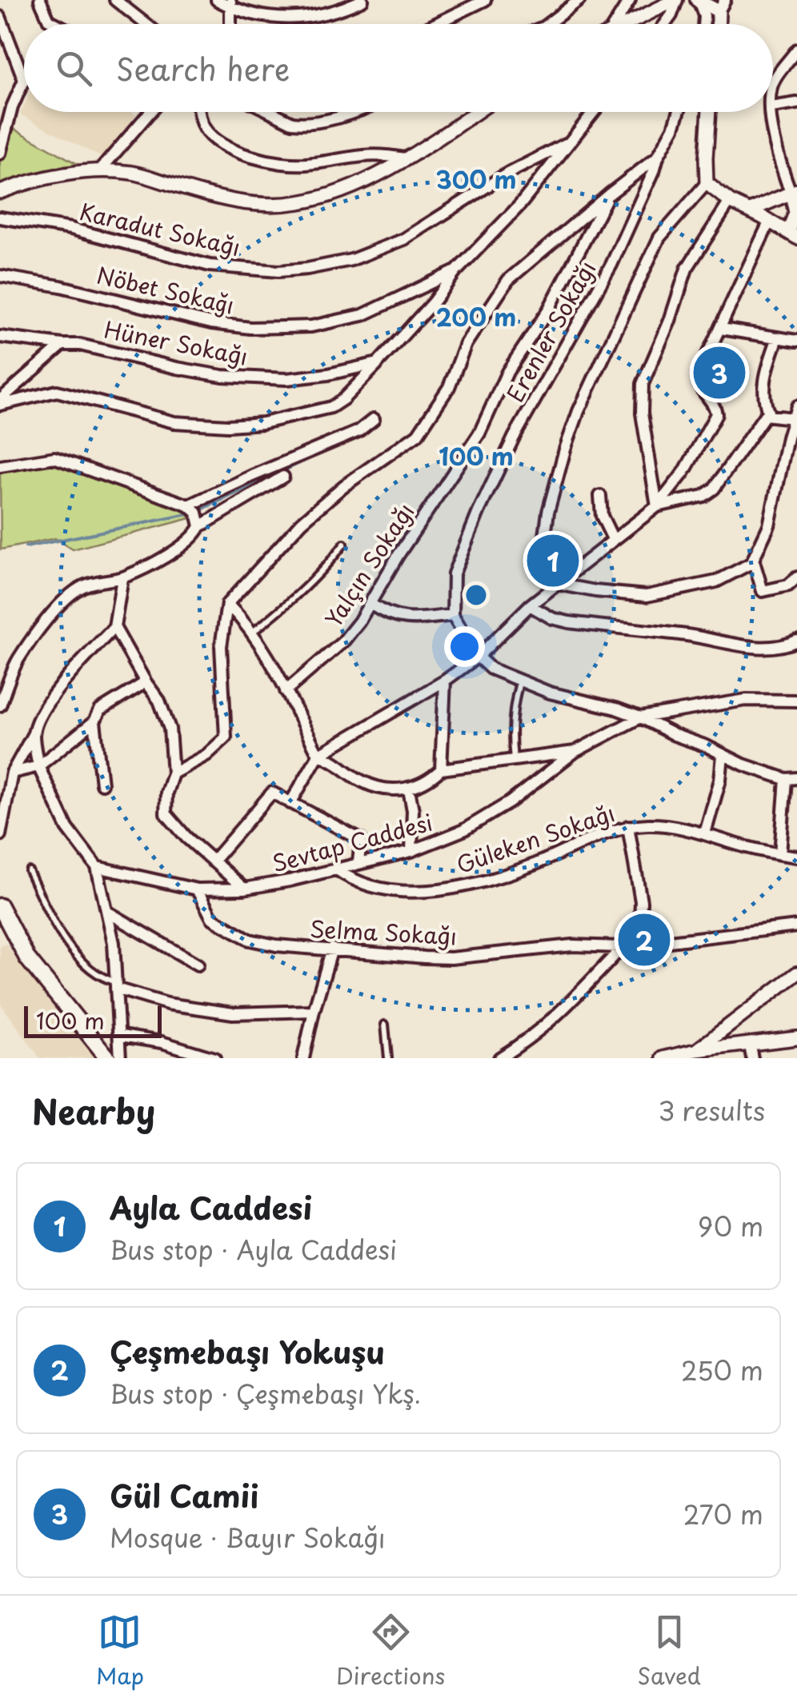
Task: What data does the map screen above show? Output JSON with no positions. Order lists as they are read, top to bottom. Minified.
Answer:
{"streets":{"street":["Karadut Sokağı","Nöbet Sokağı","Erenler Sokağı","Hüner Sokağı","Yalçın Sokağı","Güleken Sokağı","Sevtap Caddesi","Selma Sokağı"]},"crossings":[["Erenler Sokağı","Yalçın Sokağı"],["Güleken Sokağı","Sevtap Caddesi"],["Sevtap Caddesi","Selma Sokağı"]],"scale_bar":"100 m","page":{"search":"Search here","pins":["3","1","2"],"scale":"100 m","heading":["Nearby","3 results"],"list":[{"mark":"1","name":"Ayla Caddesi","note":"Bus stop · Ayla Caddesi","value":"90 m"},{"mark":"2","name":"Çeşmebaşı Yokuşu","note":"Bus stop · Çeşmebaşı Ykş.","value":"250 m"},{"mark":"3","name":"Gül Camii","note":"Mosque · Bayır Sokağı","value":"270 m"}],"nav":["Map","Directions","Saved"]},"rings":["300 m","200 m","100 m"]}
